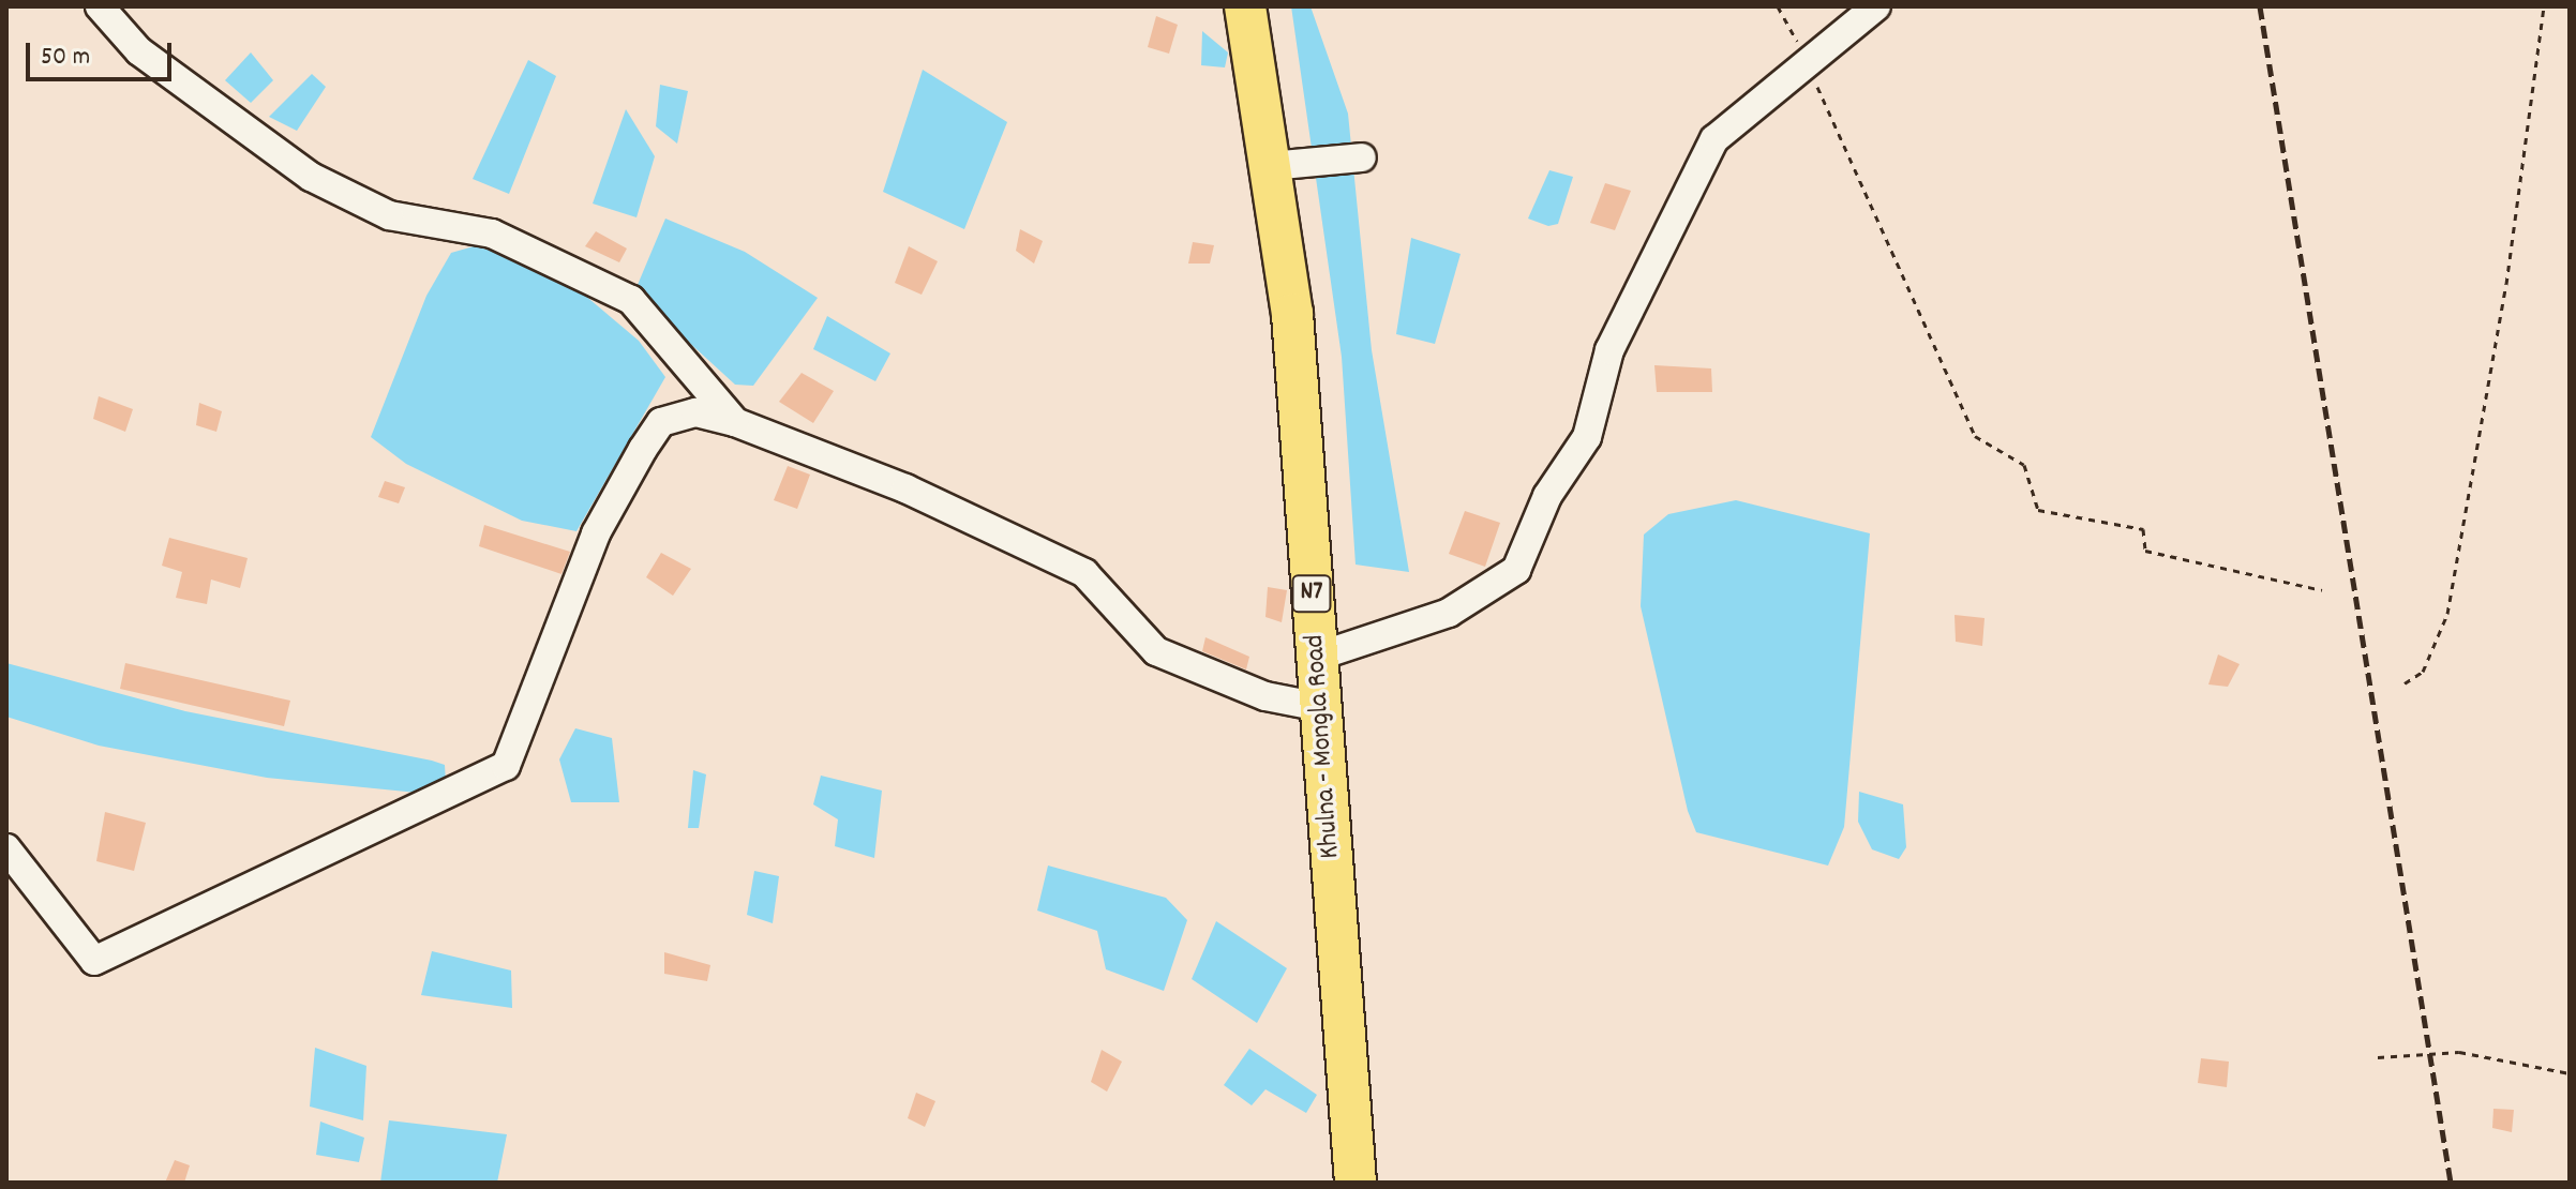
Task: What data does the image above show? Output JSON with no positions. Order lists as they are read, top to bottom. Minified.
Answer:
{"streets":{"highway":["N7","Khulna - Mongla Road"]},"scale_bar":"50 m"}
